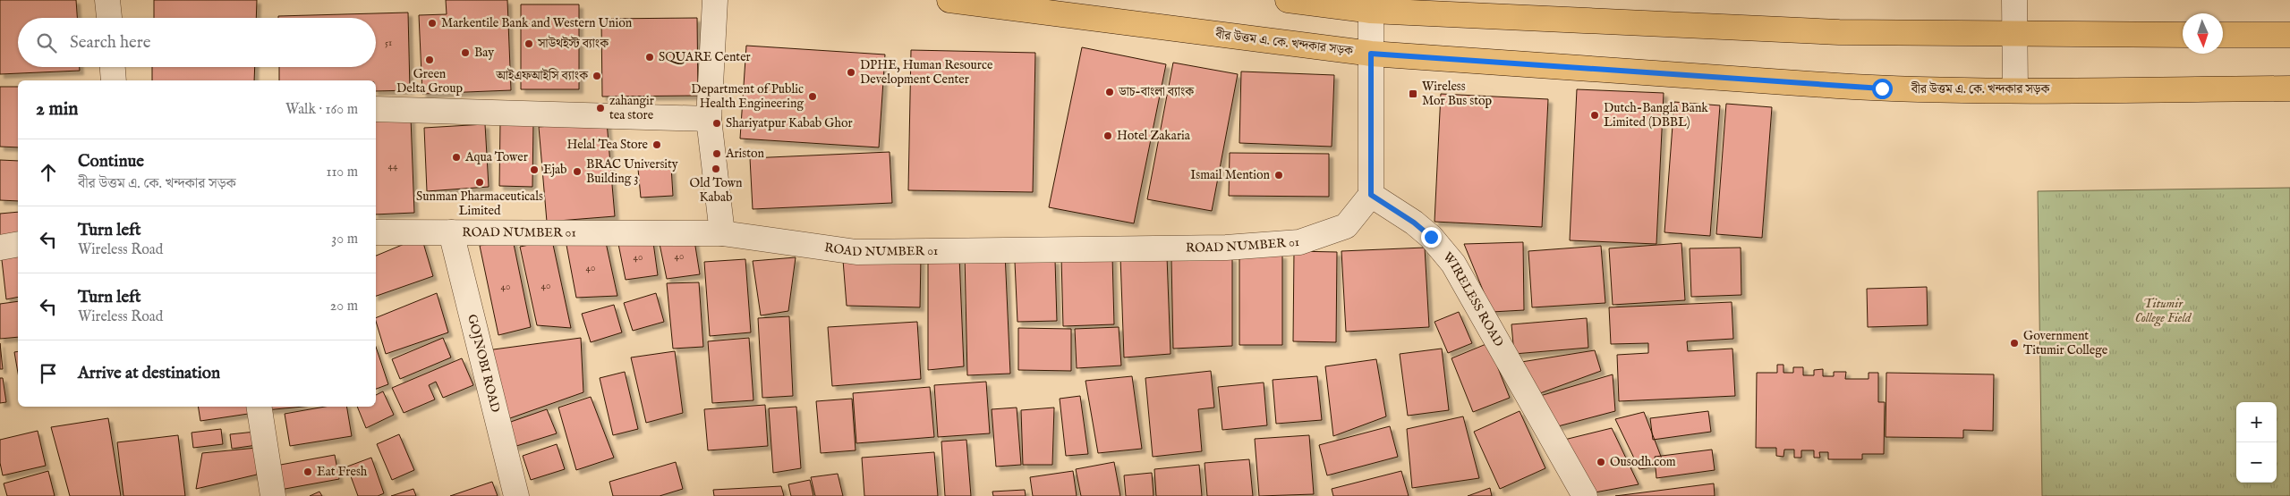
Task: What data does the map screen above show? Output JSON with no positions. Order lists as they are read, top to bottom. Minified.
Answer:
{"streets":{"main road":["বীর উত্তম এ. কে. খন্দকার সড়ক"],"street":["ROAD NUMBER 01","WIRELESS ROAD","GOJNOBI ROAD"]},"crossings":[["ROAD NUMBER 01","WIRELESS ROAD"],["ROAD NUMBER 01","GOJNOBI ROAD"]],"parks":["Titumir College Field"],"places":{"other":["Markentile Bank and Western Union","সাউথইস্ট ব্যাংক","Bay","SQUARE Center","Green Delta Group","DPHE, Human Resource Development Center","আইএফআইসি ব্যাংক","ডাচ-বাংলা ব্যাংক","Department of Public Health Engineering","zahangir tea store","Dutch-Bangla Bank Limited (DBBL)","Shariyatpur Kabab Ghor","Hotel Zakaria","Helal Tea Store","Ariston","Aqua Tower","Old Town Kabab","Ejab","BRAC University Building 3","Ismail Mention","Sunman Pharmaceuticals Limited","Government Titumir College","Ousodh.com","Eat Fresh"],"transit":["Wireless Mor Bus stop"]},"house_numbers":["51","44","40","40","40","40","40"],"north":"bottom","page":{"search":"Search here","heading":["2 min","Walk · 160 m"],"list":[["Continue","বীর উত্তম এ. কে. খন্দকার সড়ক","110 m"],["Turn left","Wireless Road","30 m"],["Turn left","Wireless Road","20 m"],"Arrive at destination"],"map_buttons":["+","−"]}}
